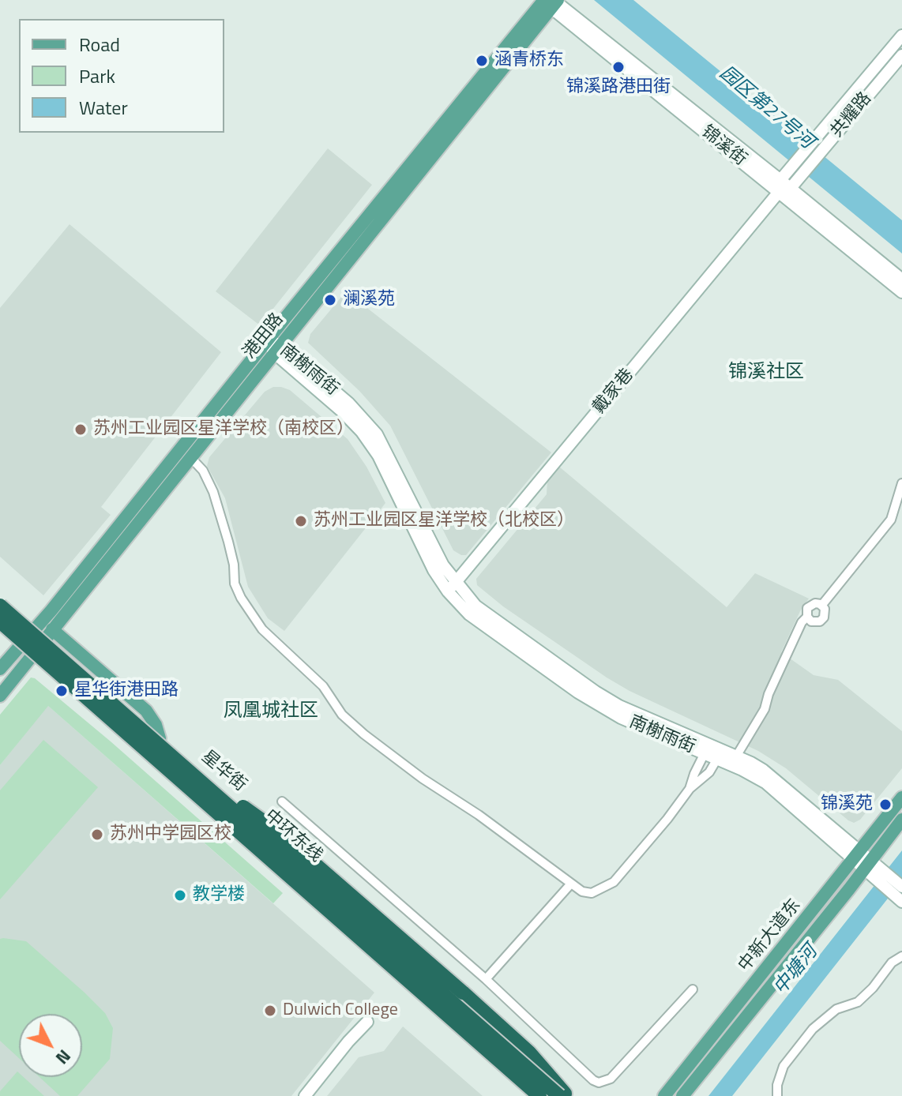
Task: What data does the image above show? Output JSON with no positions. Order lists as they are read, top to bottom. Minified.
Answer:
{"streets":{"highway":["中环东线"],"main road":["共耀路","锦溪街","港田路","南榭雨街","戴家巷","星华街","中新大道东"]},"crossings":[["共耀路","锦溪街"],["共耀路","戴家巷"],["锦溪街","港田路"],["锦溪街","戴家巷"],["港田路","南榭雨街"],["港田路","星华街"],["南榭雨街","戴家巷"],["南榭雨街","中新大道东"],["星华街","中环东线"]],"districts":["锦溪社区","凤凰城社区"],"water":["园区第27号河","中塘河"],"places":["涵青桥东","锦溪路港田街","澜溪苑","苏州工业园区星洋学校（南校区）","苏州工业园区星洋学校（北校区）","星华街港田路","锦溪苑","苏州中学园区校","教学楼","Dulwich College"],"legend":["Road","Park","Water"],"north":"bottom right"}
